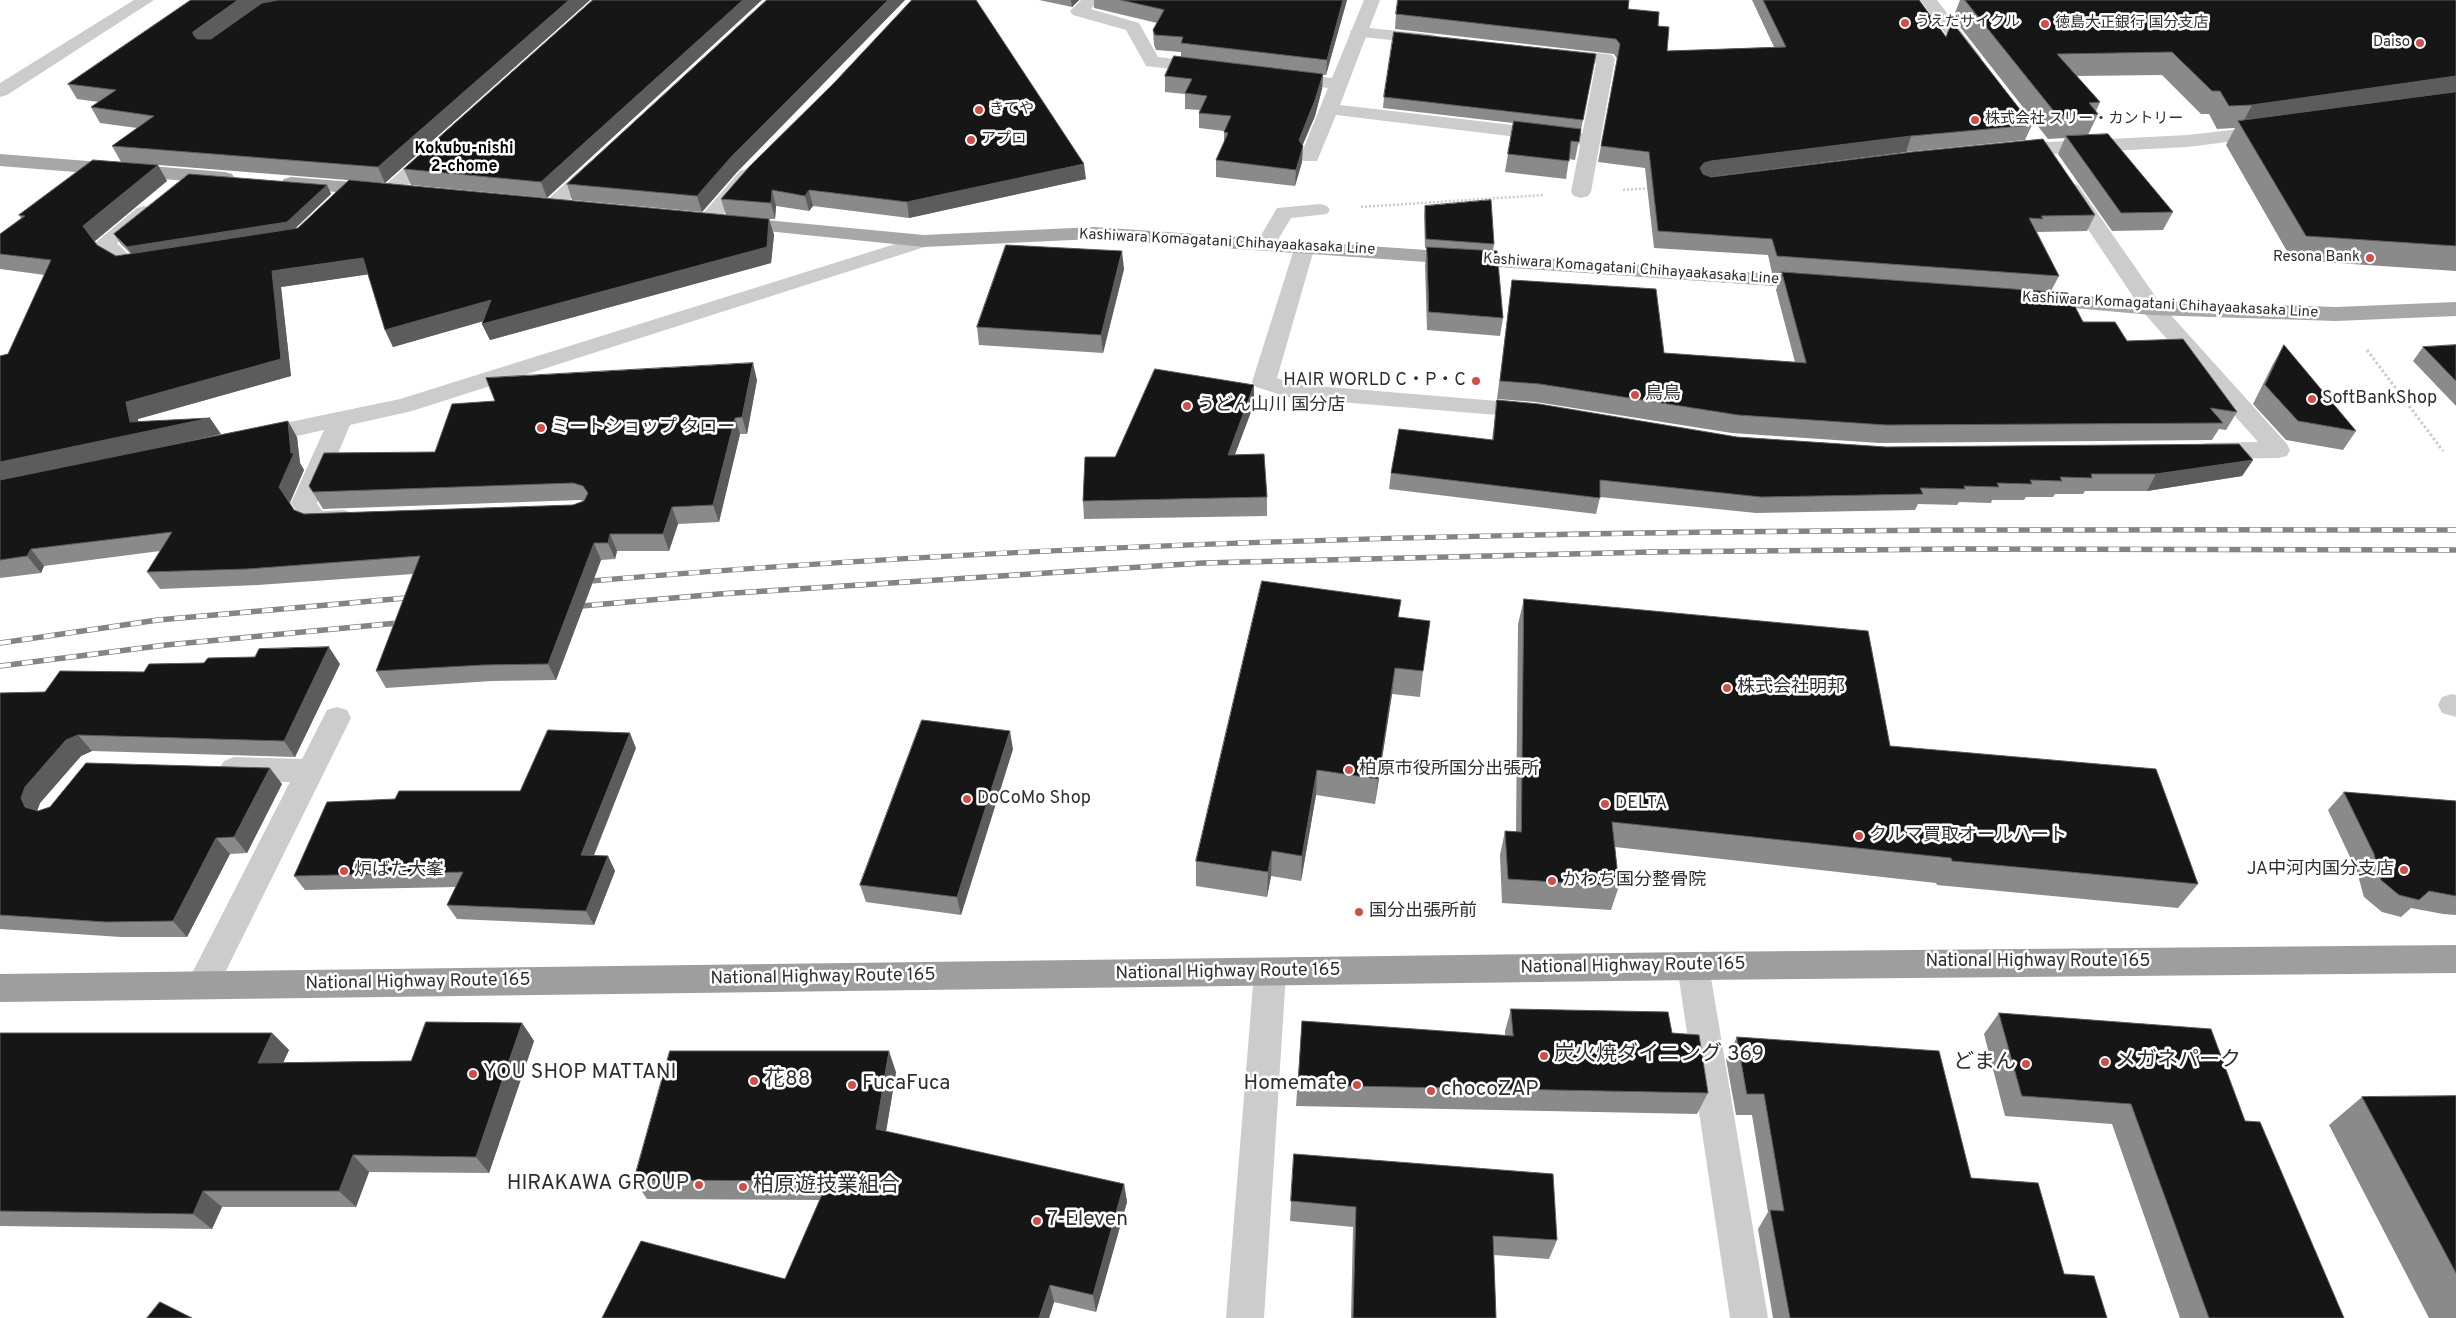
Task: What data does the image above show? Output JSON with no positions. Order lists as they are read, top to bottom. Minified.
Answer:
{"streets":{"highway":["National Highway Route 165"],"main road":["Kashiwara Komagatani Chihayaakasaka Line"]},"districts":["Kokubu-nishi 2-chome"],"places":["うえだサイクル","徳島大正銀行 国分支店","Daiso","きてや","株式会社 スリー・カントリー","アプロ","Resona Bank","HAIR WORLD C・P・C","鳥鳥","SoftBankShop","うどん山川 国分店","ミートショップ タロー","株式会社明邦","柏原市役所国分出張所","DoCoMo Shop","DELTA","クルマ買取オールハート","JA中河内国分支店","炉ばた大峯","かわち国分整骨院","国分出張所前","炭火焼ダイニング 369","メガネパーク","どまん","YOU SHOP MATTANI","花88","FucaFuca","Homemate","chocoZAP","HIRAKAWA GROUP","柏原遊技業組合","7-Eleven"]}
